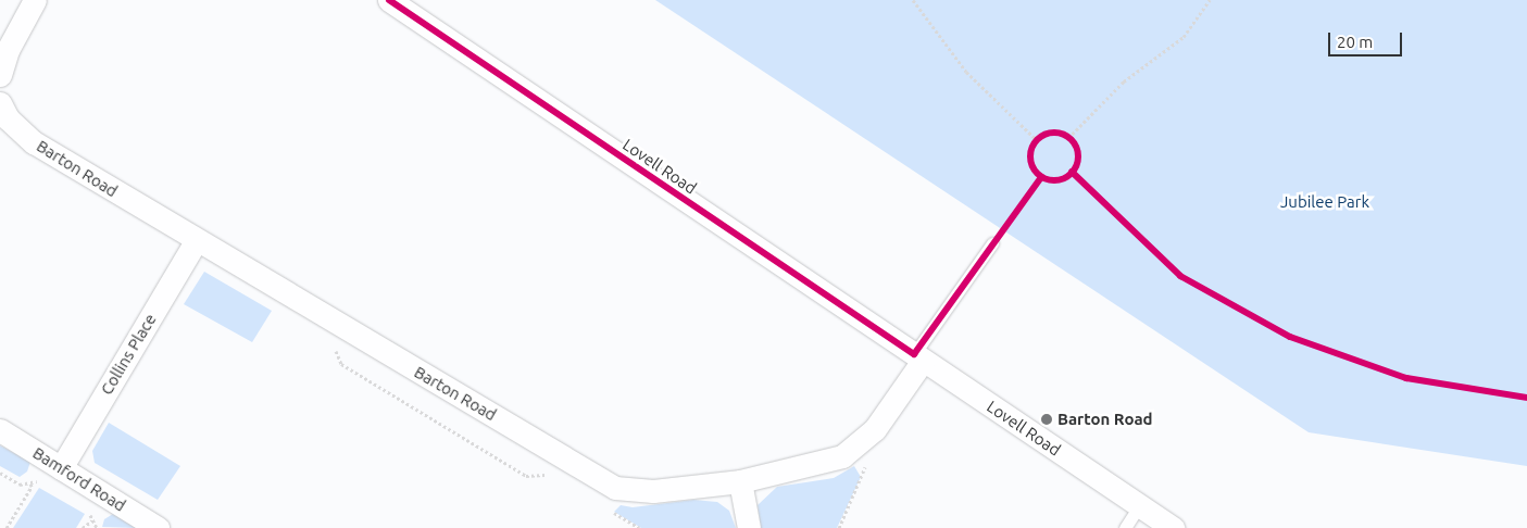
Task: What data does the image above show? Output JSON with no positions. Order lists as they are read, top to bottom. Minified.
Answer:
{"streets":{"street":["Lovell Road","Barton Road","Collins Place","Bamford Road"]},"crossings":[["Lovell Road","Barton Road"],["Barton Road","Collins Place"],["Collins Place","Bamford Road"]],"parks":["Jubilee Park"],"places":["Barton Road"],"scale_bar":"20 m"}
